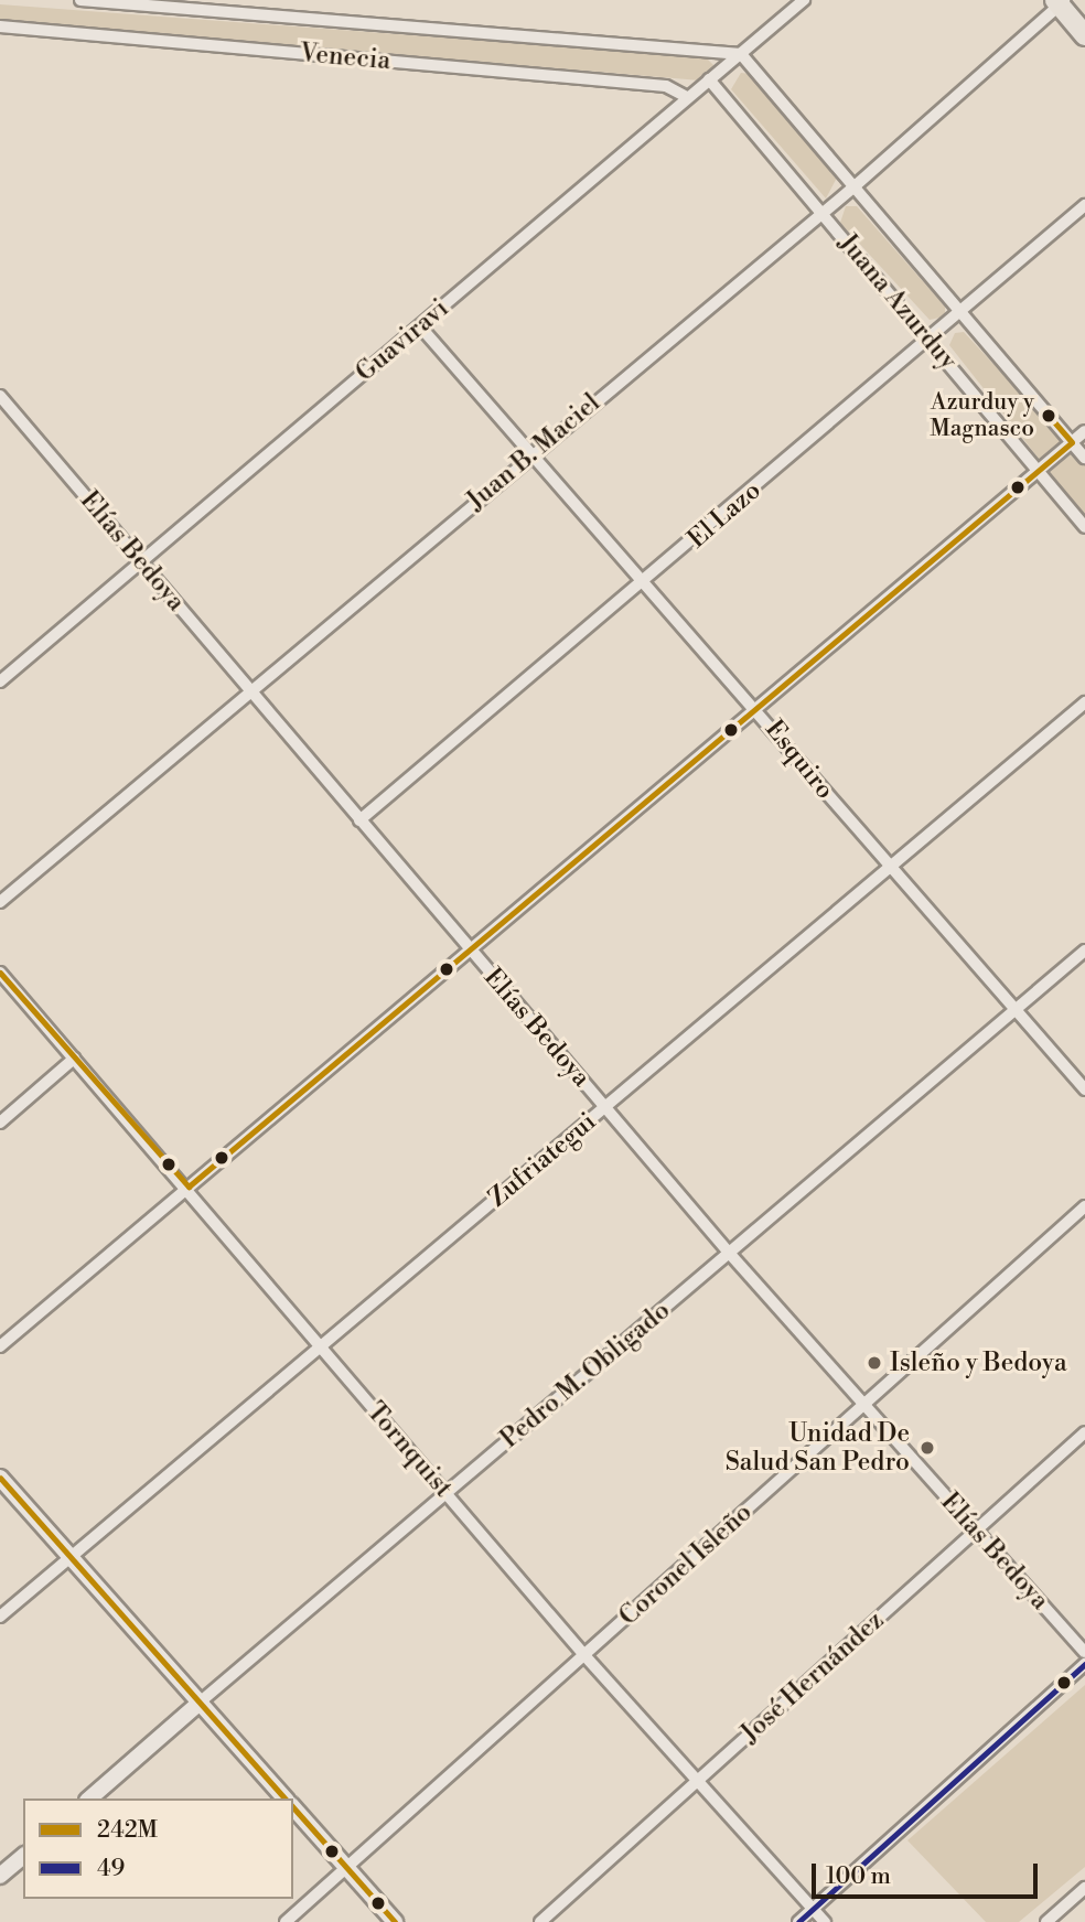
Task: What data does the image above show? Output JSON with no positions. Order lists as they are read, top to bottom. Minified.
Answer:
{"streets":{"street":["Venecia","Juana Azurduy","Guaviravi","Juan B. Maciel","El Lazo","Elías Bedoya","Esquiro","Zufriategui","Pedro M. Obligado","Tornquist","Coronel Isleño","José Hernández"]},"crossings":[["Venecia","Juana Azurduy"],["Venecia","Guaviravi"],["Juana Azurduy","Guaviravi"],["Juana Azurduy","Juan B. Maciel"],["Juana Azurduy","El Lazo"],["Guaviravi","Elías Bedoya"],["Guaviravi","Esquiro"],["Juan B. Maciel","Elías Bedoya"],["Juan B. Maciel","Esquiro"],["El Lazo","Elías Bedoya"],["El Lazo","Esquiro"],["Elías Bedoya","Zufriategui"],["Elías Bedoya","Pedro M. Obligado"],["Elías Bedoya","Coronel Isleño"],["Elías Bedoya","José Hernández"],["Esquiro","Zufriategui"],["Esquiro","Pedro M. Obligado"],["Zufriategui","Tornquist"],["Pedro M. Obligado","Tornquist"],["Tornquist","Coronel Isleño"],["Tornquist","José Hernández"]],"places":["Azurduy y Magnasco","Isleño y Bedoya","Unidad De Salud San Pedro"],"lines":["transit line 242M","transit line 49"],"legend":["242M","49"],"scale_bar":"100 m"}
